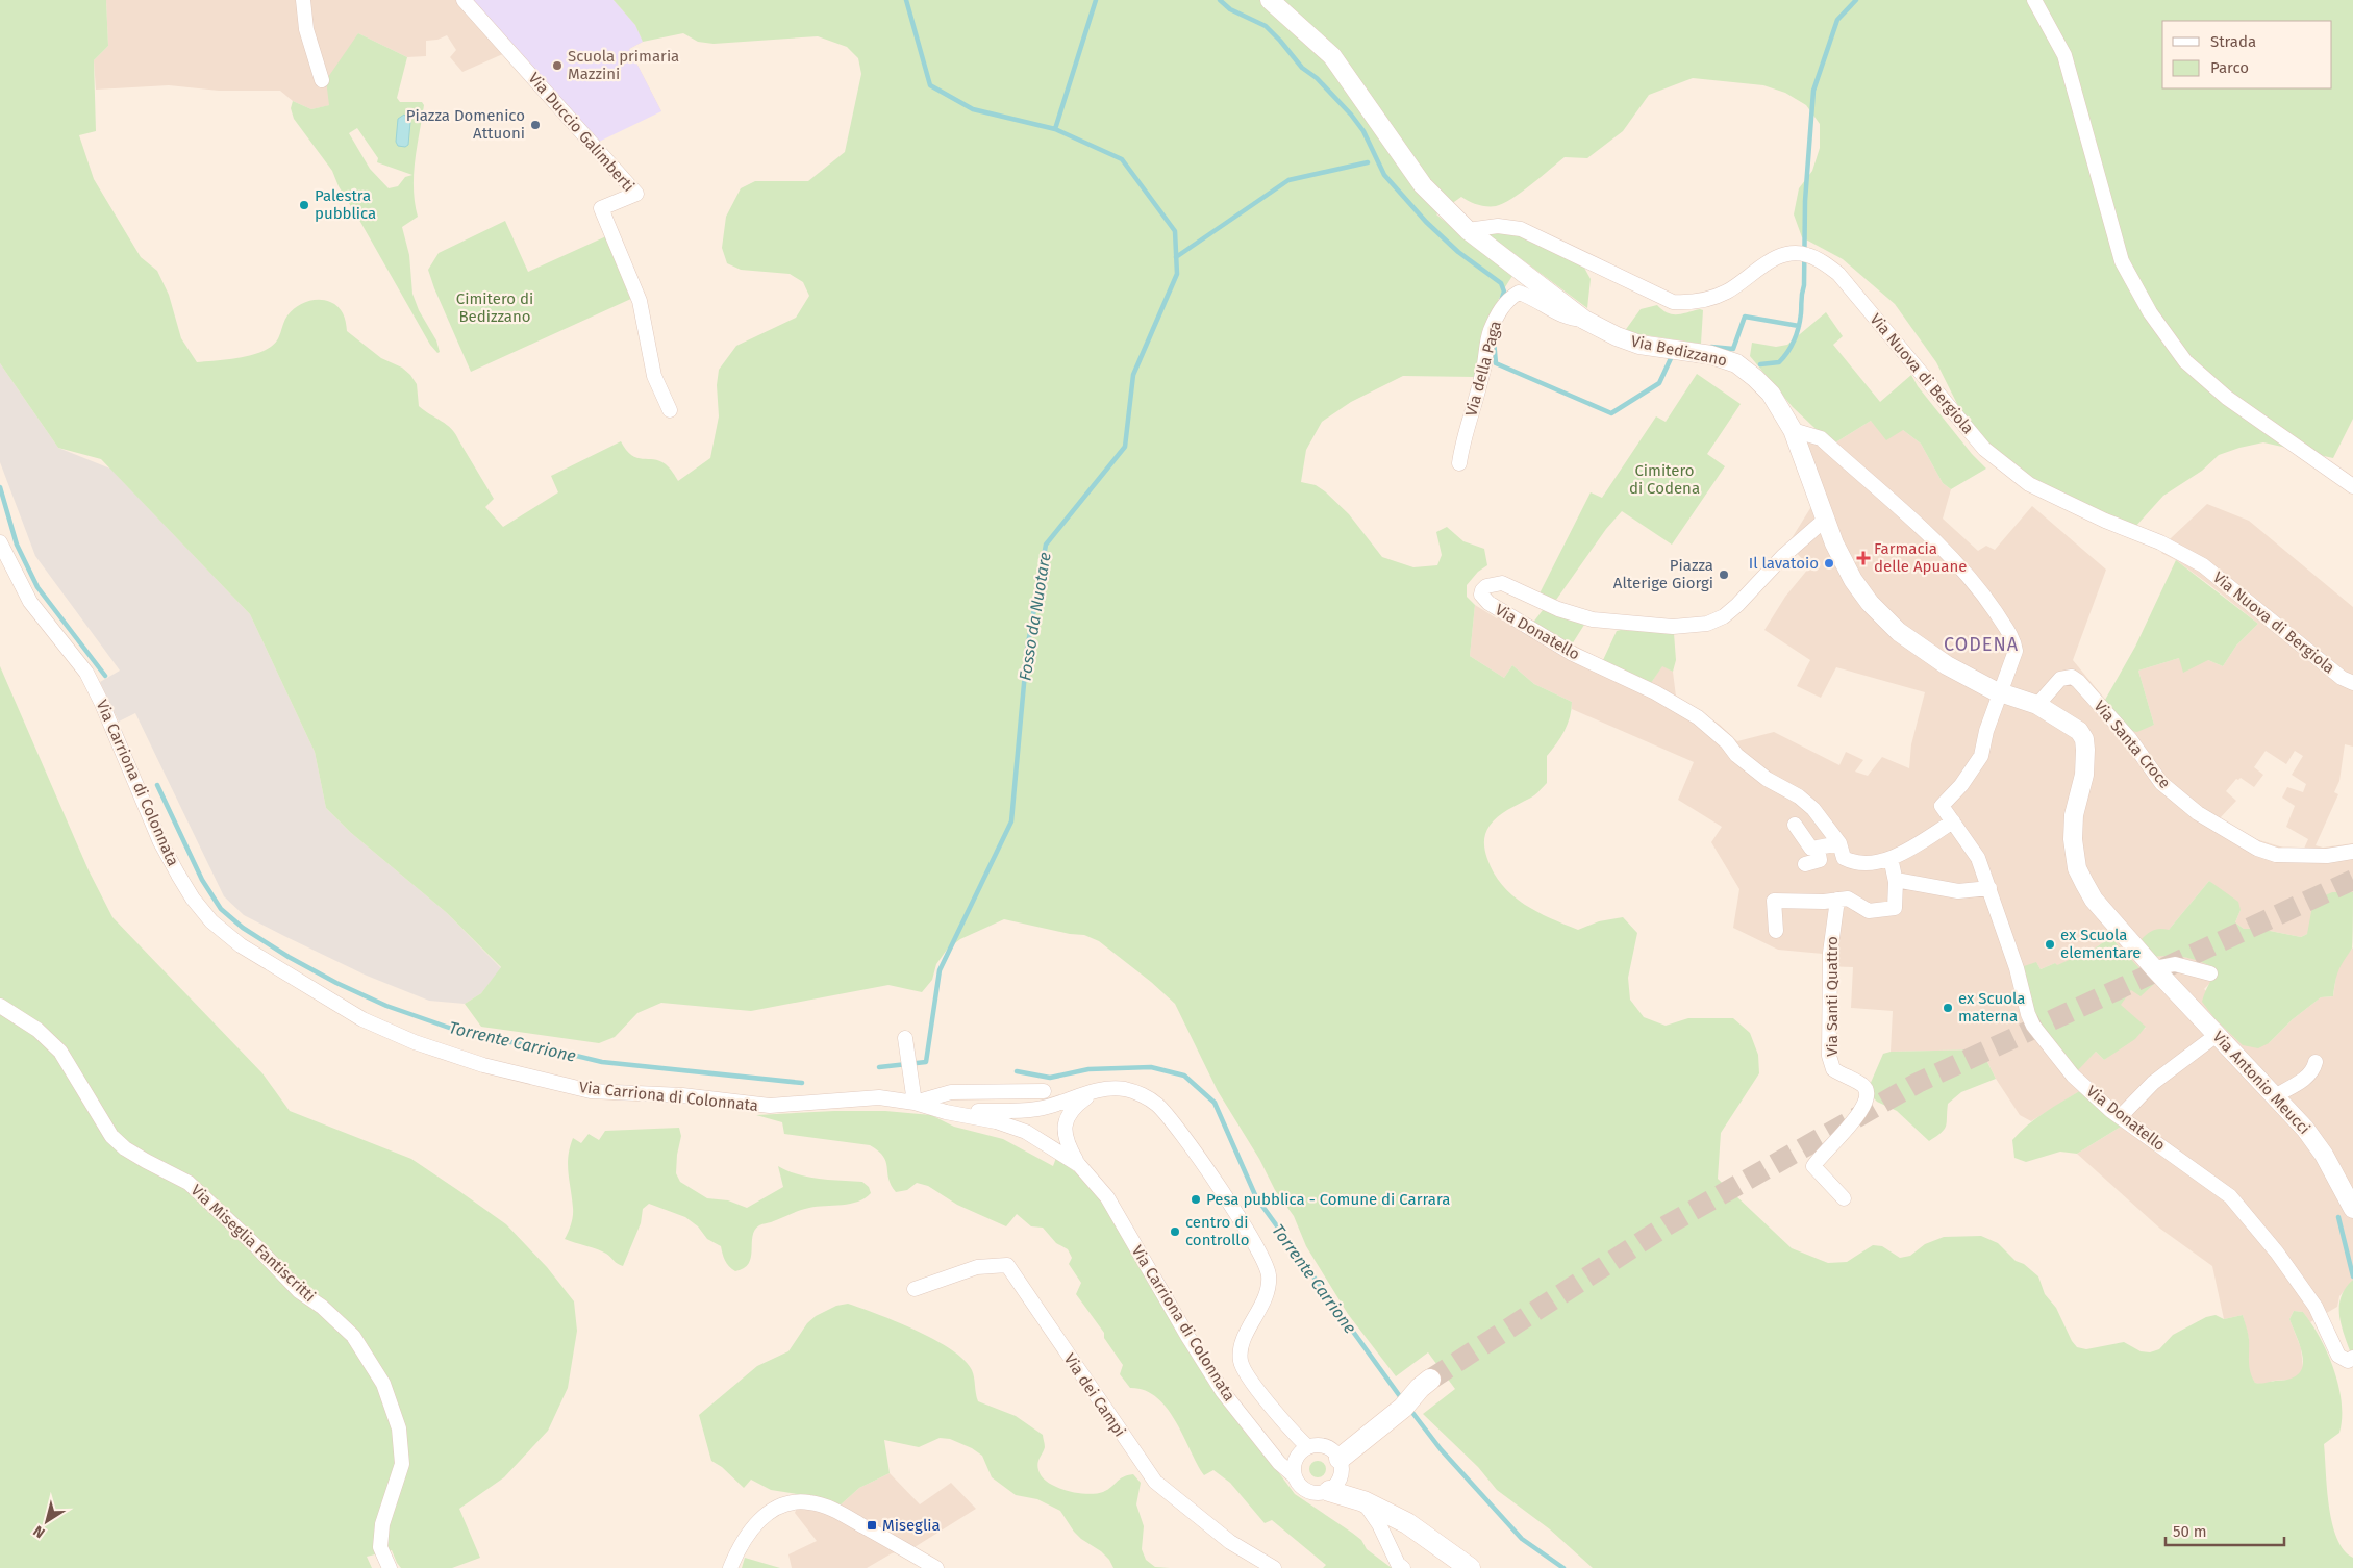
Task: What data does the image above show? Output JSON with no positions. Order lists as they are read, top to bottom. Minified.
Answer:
{"streets":{"main road":["Via Carriona di Colonnata"],"street":["Via Duccio Galimberti","Via Bedizzano","Via della Paga","Via Nuova di Bergiola","Via Donatello","Via Santa Croce","Via Santi Quattro","Via Antonio Meucci","Via Miseglia Fantiscritti","Via dei Campi"]},"crossings":[["Via Bedizzano","Via della Paga"],["Via Bedizzano","Via Nuova di Bergiola"],["Via Bedizzano","Via Donatello"],["Via Bedizzano","Via Antonio Meucci"],["Via Donatello","Via Antonio Meucci"],["Via Santa Croce","Via Antonio Meucci"]],"districts":["CODENA"],"water":["Fosso da Nuotare","Torrente Carrione"],"parks":["Cimitero di Bedizzano","Cimitero di Codena"],"places":{"other":["Scuola primaria Mazzini","Piazza Domenico Attuoni","Palestra pubblica","Il lavatoio","Piazza Alterige Giorgi","ex Scuola elementare","ex Scuola materna","Pesa pubblica - Comune di Carrara","centro di controllo"],"health":["Farmacia delle Apuane"],"transit":["Miseglia"]},"legend":["Strada","Parco"],"scale_bar":"50 m","north":"bottom left"}
